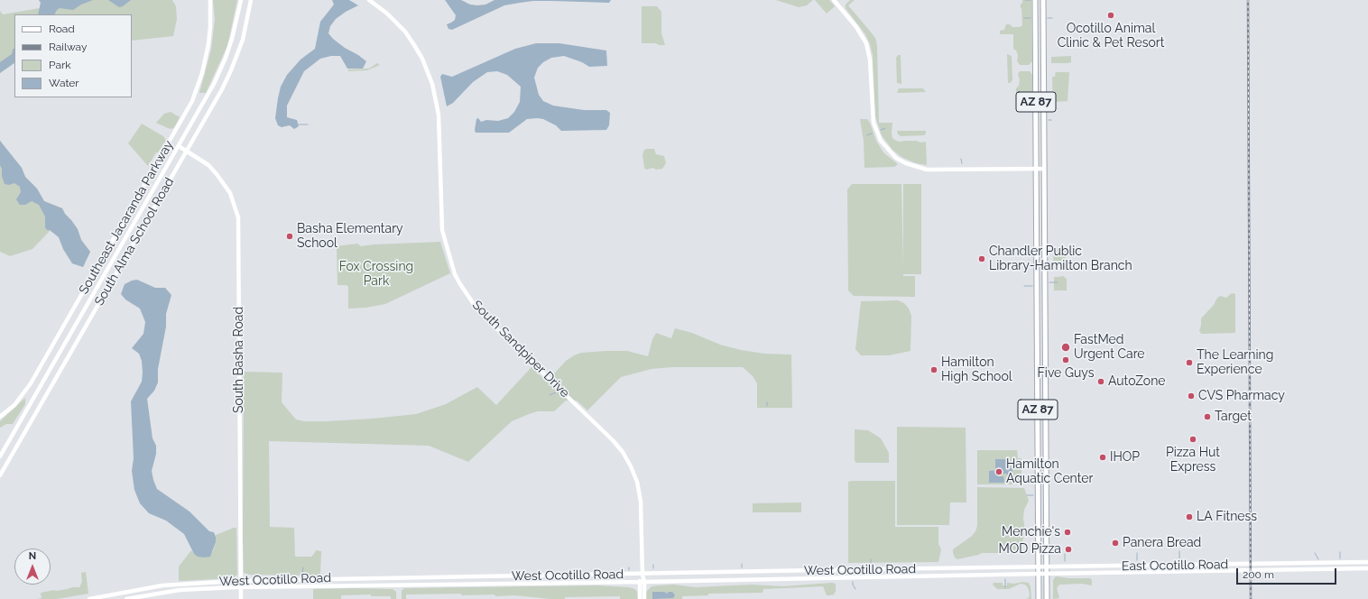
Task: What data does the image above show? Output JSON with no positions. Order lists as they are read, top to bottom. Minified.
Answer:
{"streets":{"main road":["AZ 87","Southeast Jacaranda Parkway","South Alma School Road","South Sandpiper Drive","South Basha Road","East Ocotillo Road","West Ocotillo Road"]},"crossings":[["AZ 87","East Ocotillo Road"],["AZ 87","West Ocotillo Road"],["South Alma School Road","South Basha Road"],["South Sandpiper Drive","West Ocotillo Road"],["South Basha Road","West Ocotillo Road"],["East Ocotillo Road","West Ocotillo Road"]],"parks":["Fox Crossing Park"],"places":["Ocotillo Animal Clinic & Pet Resort","Basha Elementary School","Chandler Public Library-Hamilton Branch","FastMed Urgent Care","Five Guys","The Learning Experience","Hamilton High School","AutoZone","CVS Pharmacy","Target","Pizza Hut Express","IHOP","Hamilton Aquatic Center","LA Fitness","Menchie's","Panera Bread","MOD Pizza"],"legend":["Road","Railway","Park","Water"],"scale_bar":"200 m","north":"top"}
